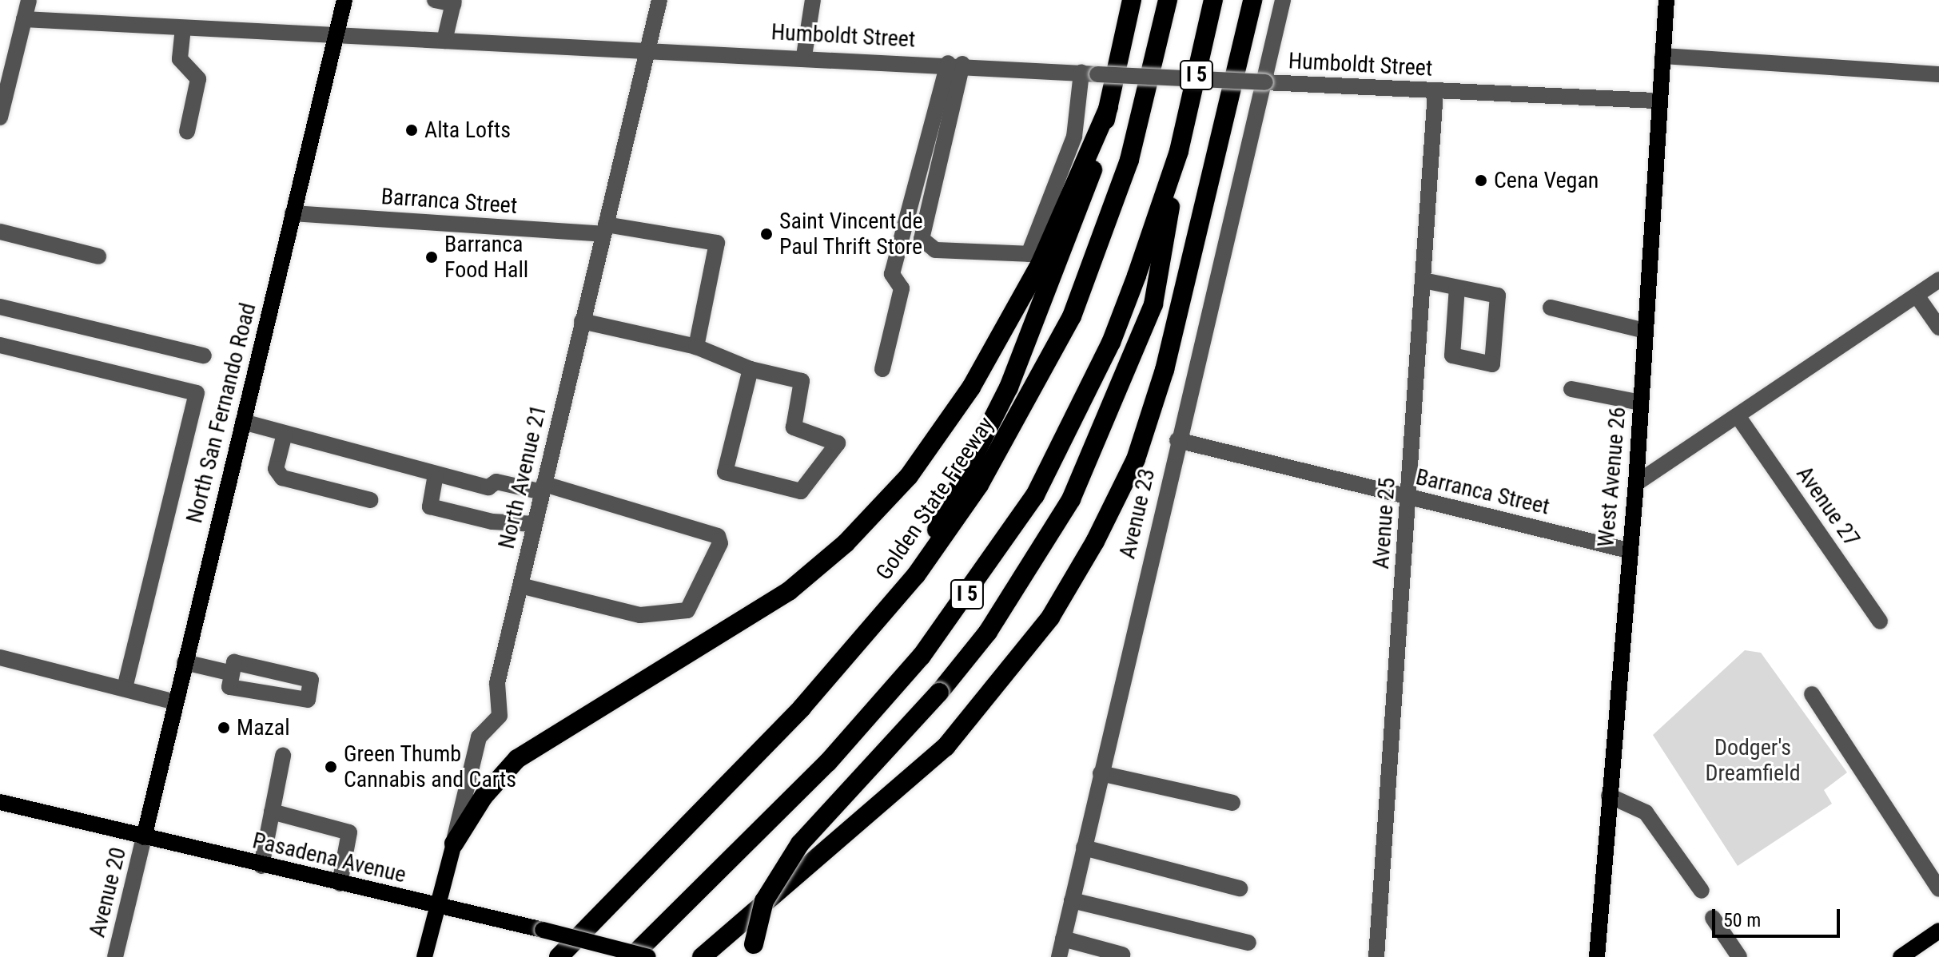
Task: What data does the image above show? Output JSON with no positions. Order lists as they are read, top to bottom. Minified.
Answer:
{"streets":{"highway":["I 5","Golden State Freeway"],"main road":["North San Fernando Road","North Avenue 21","West Avenue 26","Pasadena Avenue"],"street":["Humboldt Street","Barranca Street","Avenue 27","Avenue 23","Avenue 25","Avenue 20"]},"crossings":[["Humboldt Street","North San Fernando Road"],["Humboldt Street","North Avenue 21"],["Humboldt Street","West Avenue 26"],["Humboldt Street","Avenue 23"],["Humboldt Street","Avenue 25"],["Barranca Street","North San Fernando Road"],["Barranca Street","North Avenue 21"],["Barranca Street","West Avenue 26"],["Barranca Street","Avenue 23"],["Barranca Street","Avenue 25"],["North San Fernando Road","Pasadena Avenue"],["North San Fernando Road","Avenue 20"],["North Avenue 21","Pasadena Avenue"],["Pasadena Avenue","Avenue 20"]],"parks":["Dodger's Dreamfield"],"places":["Alta Lofts","Cena Vegan","Saint Vincent de Paul Thrift Store","Barranca Food Hall","Mazal","Green Thumb Cannabis and Carts"],"scale_bar":"50 m"}
